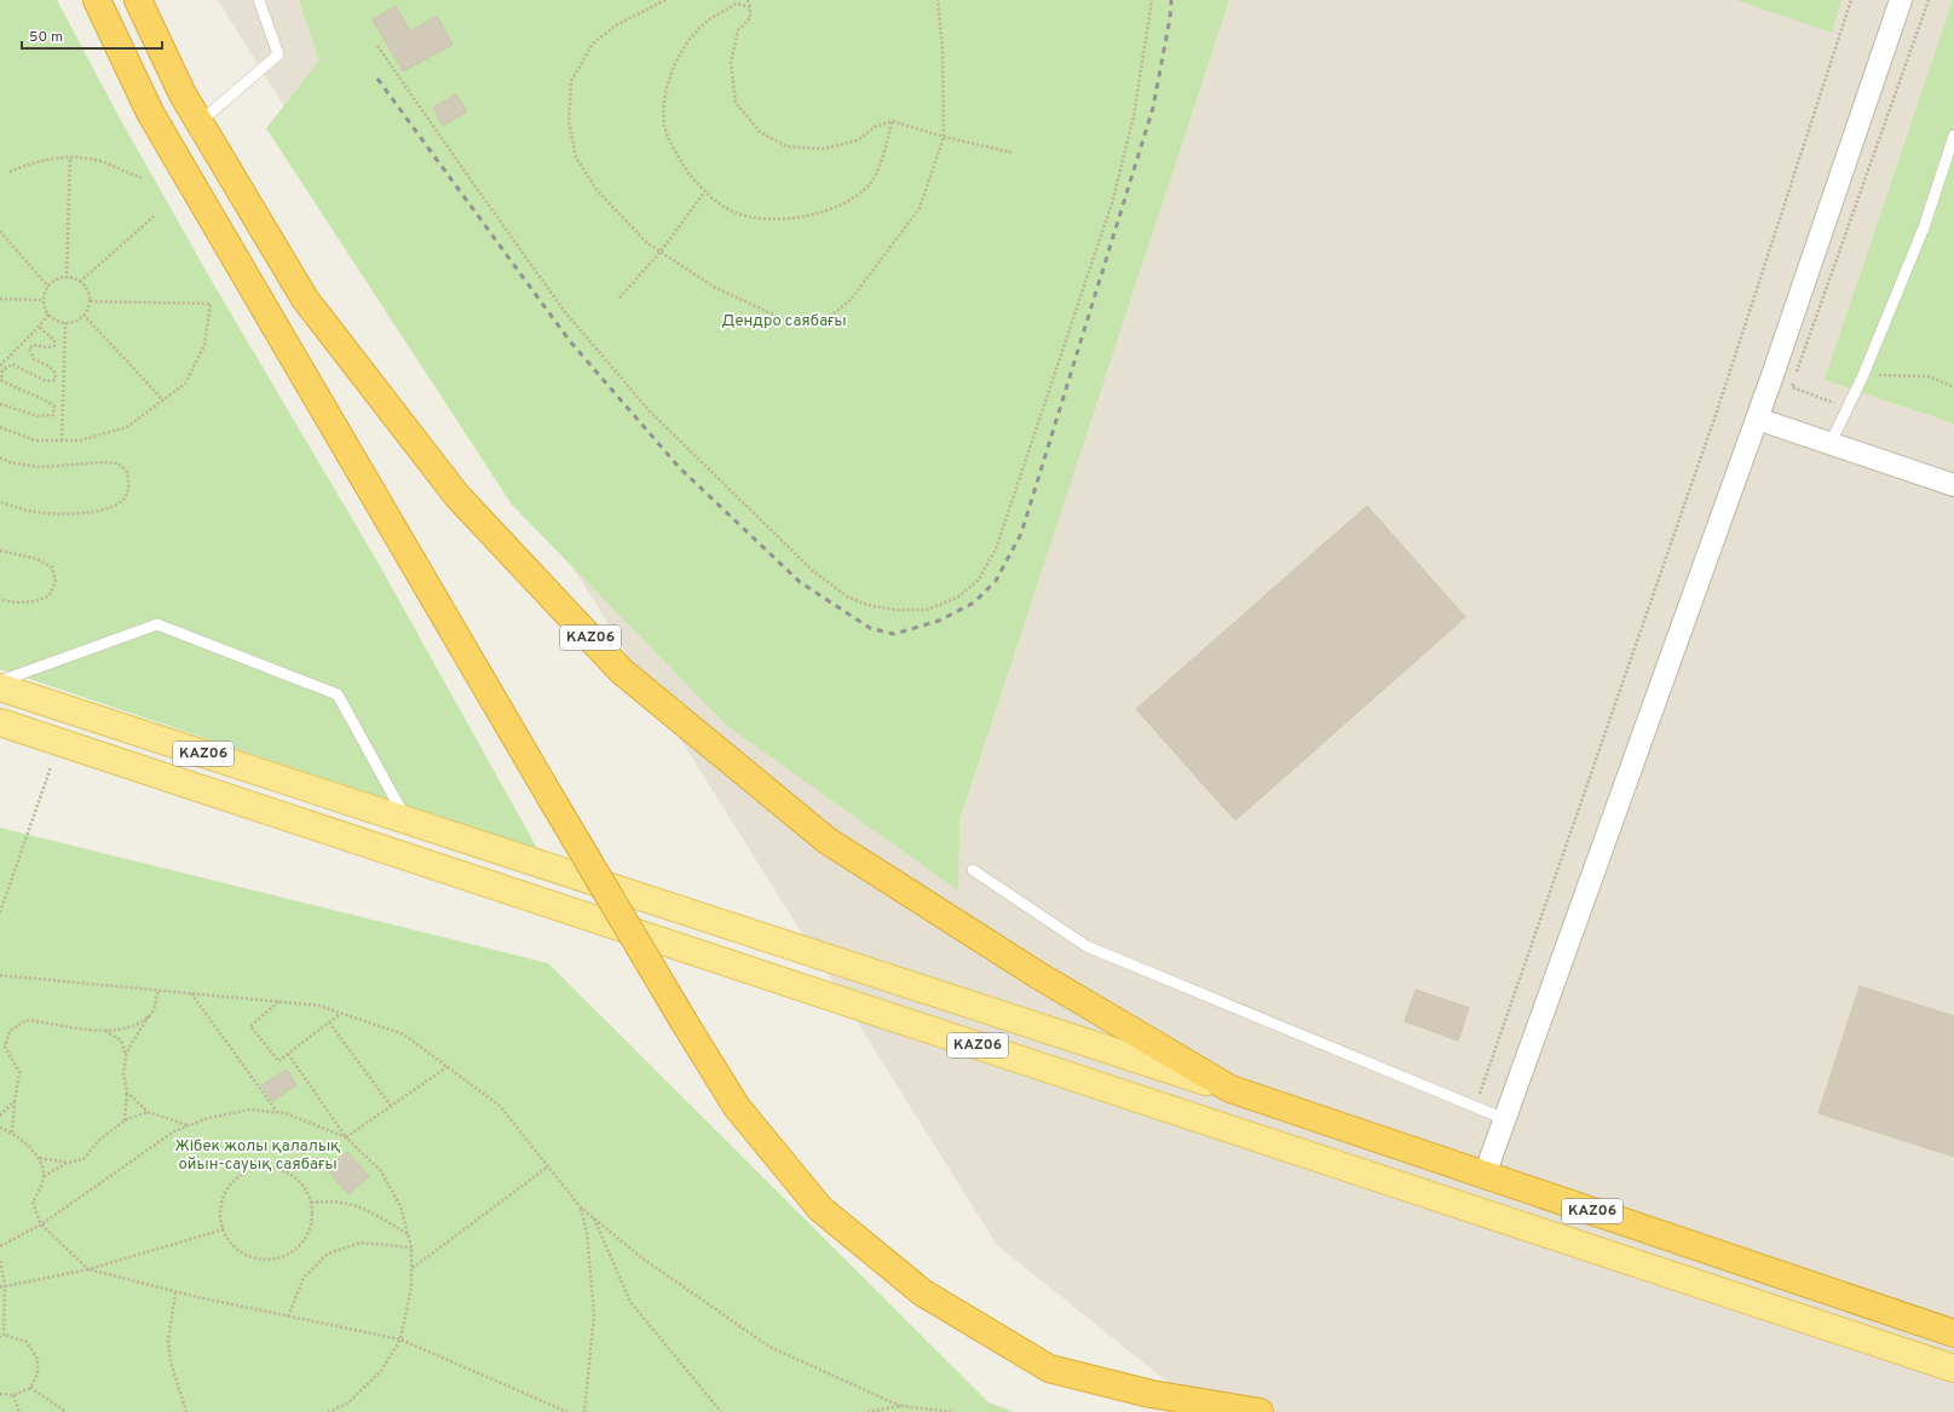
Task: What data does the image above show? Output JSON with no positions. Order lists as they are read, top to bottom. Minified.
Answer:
{"streets":{"highway":["KАZ06"]},"parks":["Дендро саябағы","Жібек жолы қалалық ойын-сауық саябағы"],"scale_bar":"50 m"}
